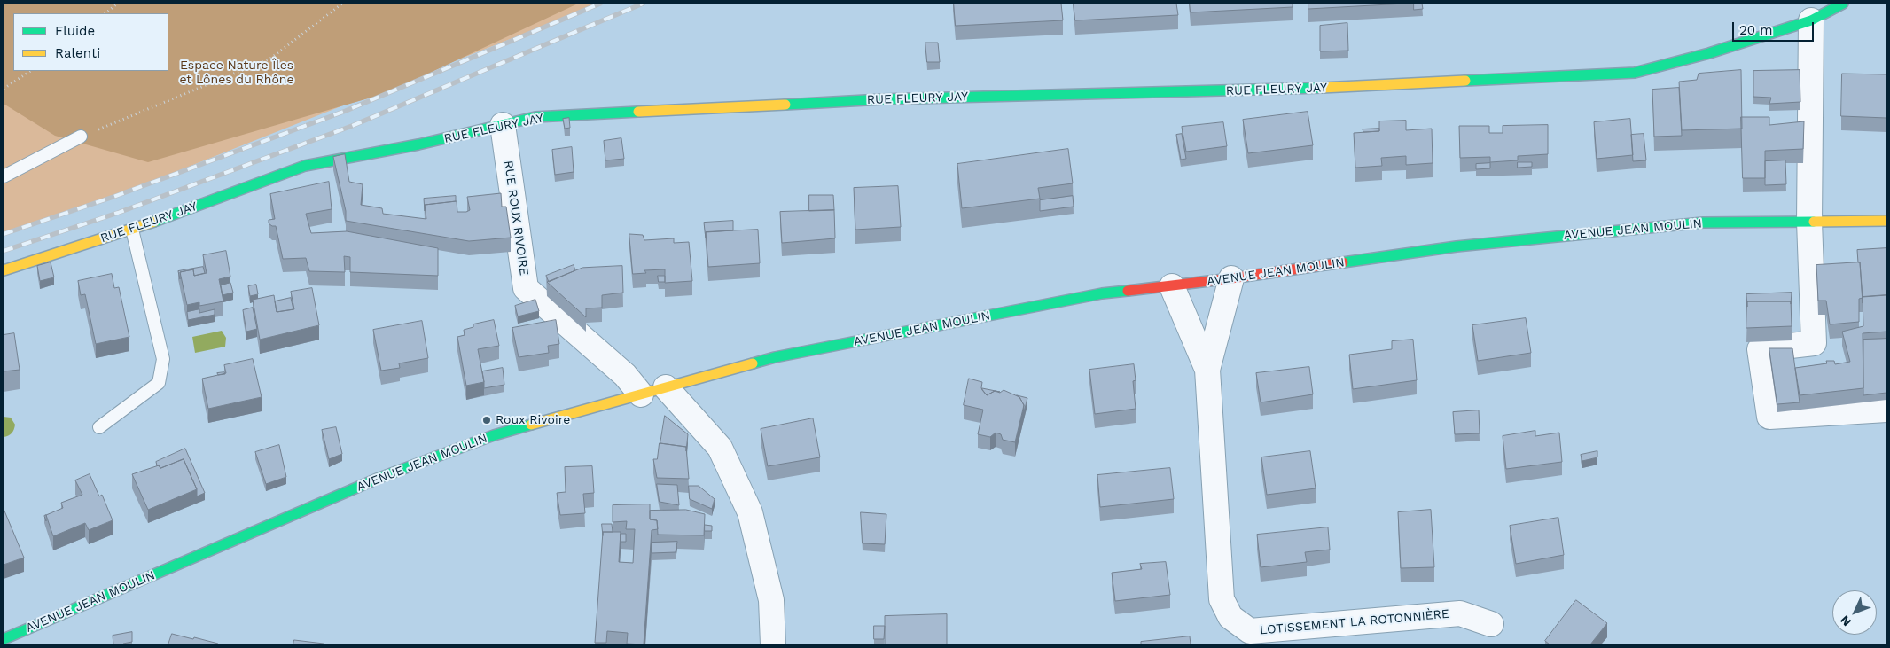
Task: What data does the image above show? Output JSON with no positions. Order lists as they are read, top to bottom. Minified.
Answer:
{"streets":{"main road":["RUE FLEURY JAY","AVENUE JEAN MOULIN"],"street":["RUE ROUX RIVOIRE","LOTISSEMENT LA ROTONNIÈRE"]},"crossings":[["RUE FLEURY JAY","RUE ROUX RIVOIRE"],["RUE ROUX RIVOIRE","AVENUE JEAN MOULIN"],["AVENUE JEAN MOULIN","LOTISSEMENT LA ROTONNIÈRE"]],"parks":["Espace Nature Îles et Lônes du Rhône"],"places":["Roux Rivoire"],"legend":["Fluide","Ralenti"],"scale_bar":"20 m","north":"bottom left"}
